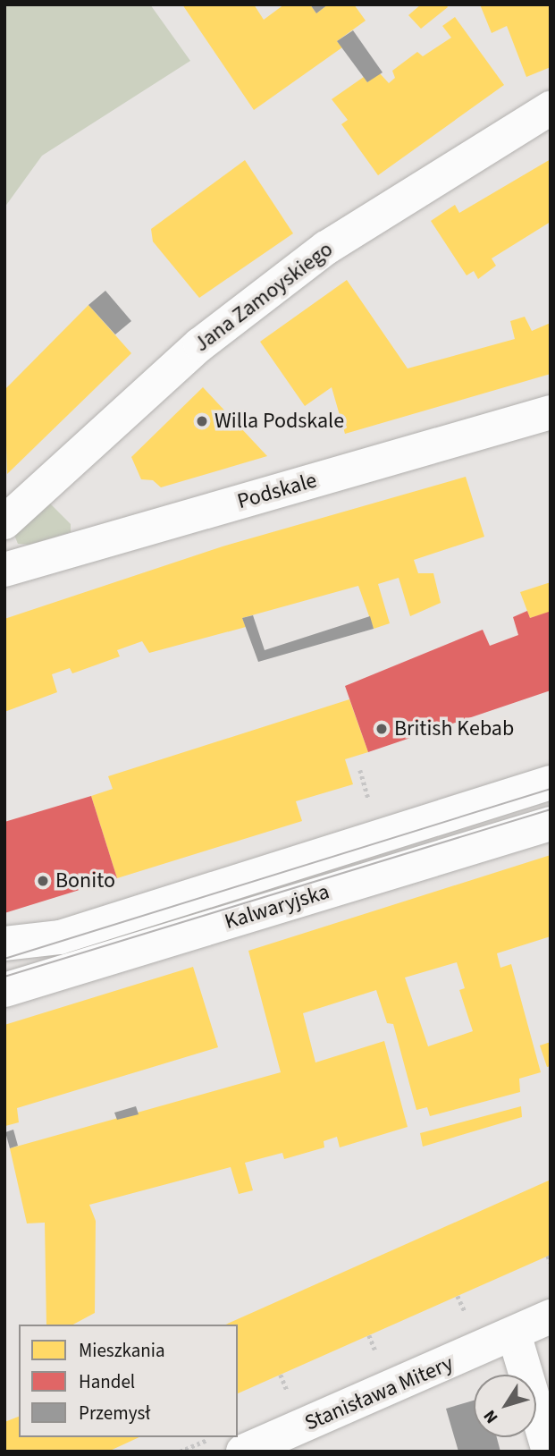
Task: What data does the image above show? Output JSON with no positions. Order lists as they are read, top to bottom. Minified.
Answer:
{"streets":{"street":["Jana Zamoyskiego","Podskale","Kalwaryjska","Stanisława Mitery"]},"places":["Willa Podskale","British Kebab","Bonito"],"legend":["Mieszkania","Handel","Przemysł"],"north":"bottom left"}
